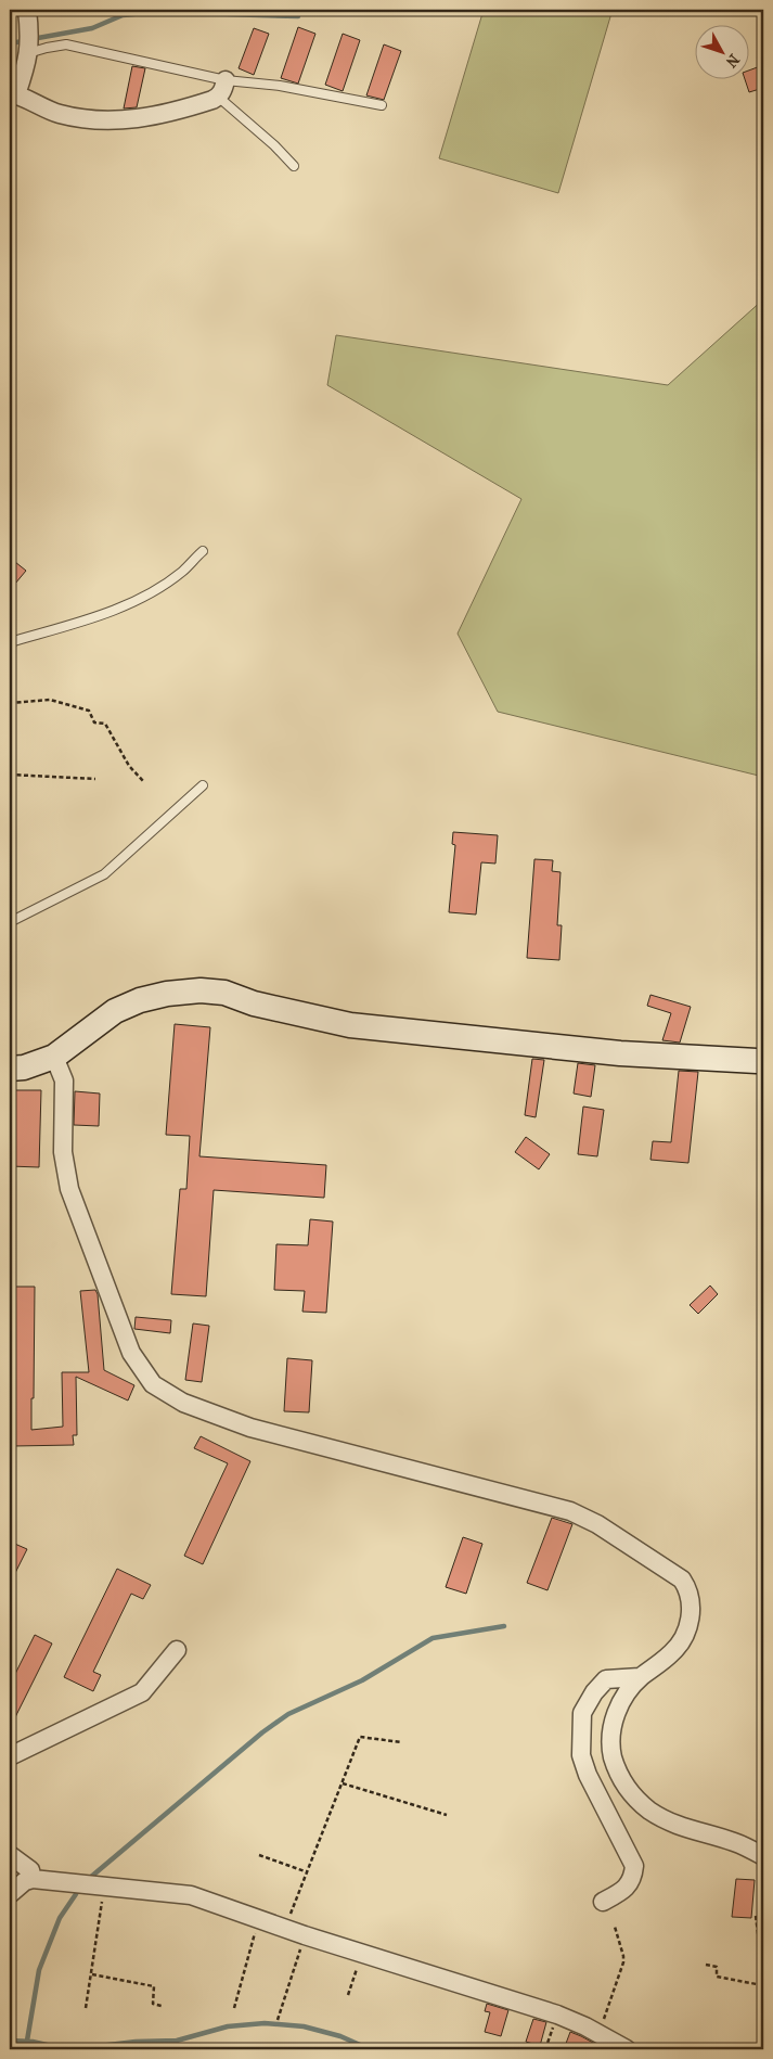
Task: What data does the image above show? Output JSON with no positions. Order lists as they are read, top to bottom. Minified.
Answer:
{"north":"bottom right"}
